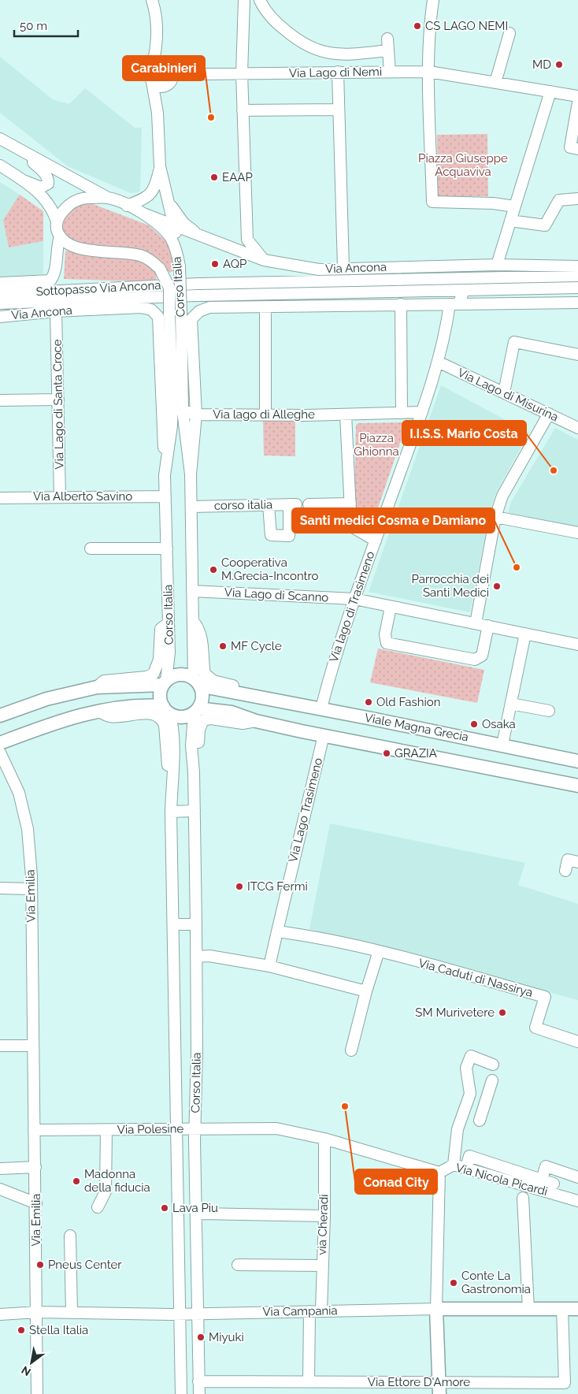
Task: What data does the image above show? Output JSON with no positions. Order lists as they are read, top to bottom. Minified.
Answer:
{"streets":{"main road":["Viale Magna Grecia","Via Campania"],"street":["Via Lago di Nemi","Via Ancona","Corso Italia","Sottopasso Via Ancona","Via Lago di Misurina","Via Lago di Santa Croce","Via lago di Alleghe","Via Alberto Savino","corso italia","Via Lago di Scanno","Via lago di Trasimeno","Via Lago Trasimeno","Via Emilia","Via Caduti di Nassirya","Via Polesine","Via Nicola Picardi","via Cheradi","Via Ettore D'Amore"]},"crossings":[["Via Ancona","Corso Italia"],["Via Ancona","Sottopasso Via Ancona"],["Via Ancona","Via Lago di Santa Croce"],["Corso Italia","Via lago di Alleghe"],["Corso Italia","Via Alberto Savino"],["Corso Italia","corso italia"],["Corso Italia","Via Lago di Scanno"],["Corso Italia","Viale Magna Grecia"],["Corso Italia","Via Polesine"],["Corso Italia","Via Nicola Picardi"],["Corso Italia","Via Campania"],["Corso Italia","Via Ettore D'Amore"],["Via Lago di Misurina","Via lago di Trasimeno"],["Via Lago di Santa Croce","Via Alberto Savino"],["Via Lago di Scanno","Via lago di Trasimeno"],["Via lago di Trasimeno","Viale Magna Grecia"],["Via Lago Trasimeno","Via Caduti di Nassirya"],["Via Emilia","Via Polesine"],["Via Emilia","Via Campania"],["Via Polesine","Via Nicola Picardi"],["Via Nicola Picardi","via Cheradi"],["via Cheradi","Via Campania"],["Via Campania","Via Ettore D'Amore"]],"parks":["Piazza Giuseppe Acquaviva","Piazza Ghionna"],"places":["CS LAGO NEMI","MD","Carabinieri","EAAP","AQP","I.I.S.S. Mario Costa","Santi medici Cosma e Damiano","Cooperativa M.Grecia-Incontro","Parrocchia dei Santi Medici","MF Cycle","Old Fashion","Osaka","GRAZIA","ITCG Fermi","SM Murivetere","Conad City","Madonna della fiducia","Lava Piu","Pneus Center","Conte La Gastronomia","Stella Italia","Miyuki"],"scale_bar":"50 m","north":"bottom left"}
